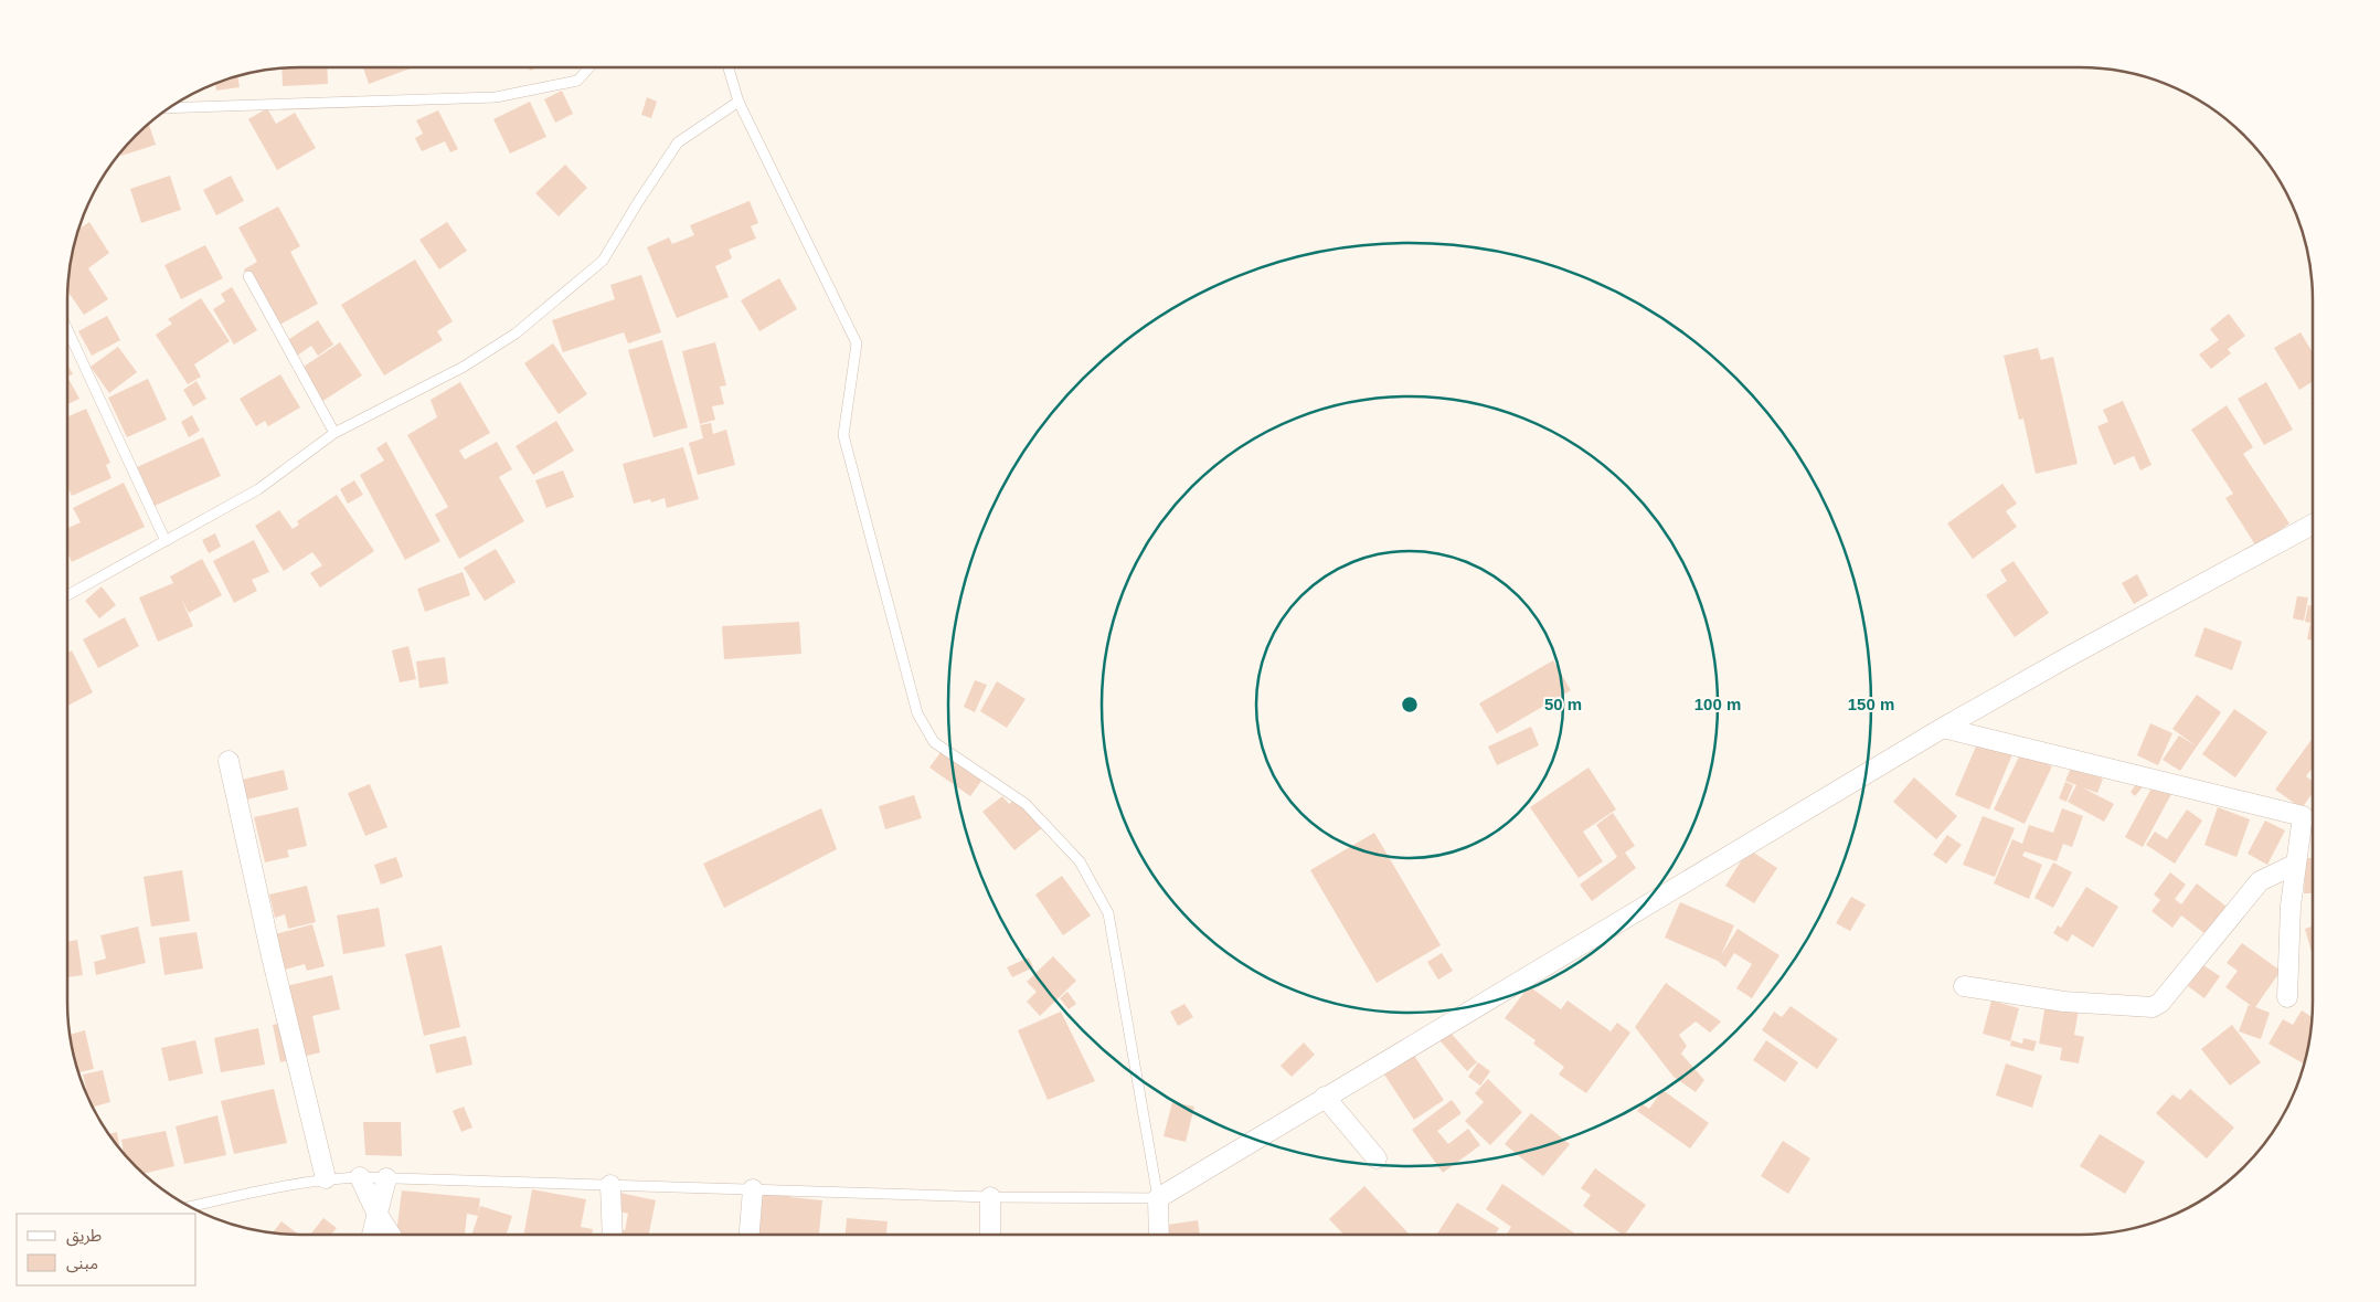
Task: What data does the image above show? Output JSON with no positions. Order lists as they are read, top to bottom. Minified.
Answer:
{"legend":["طريق","مبنى"],"rings":["50 m","100 m","150 m"]}
